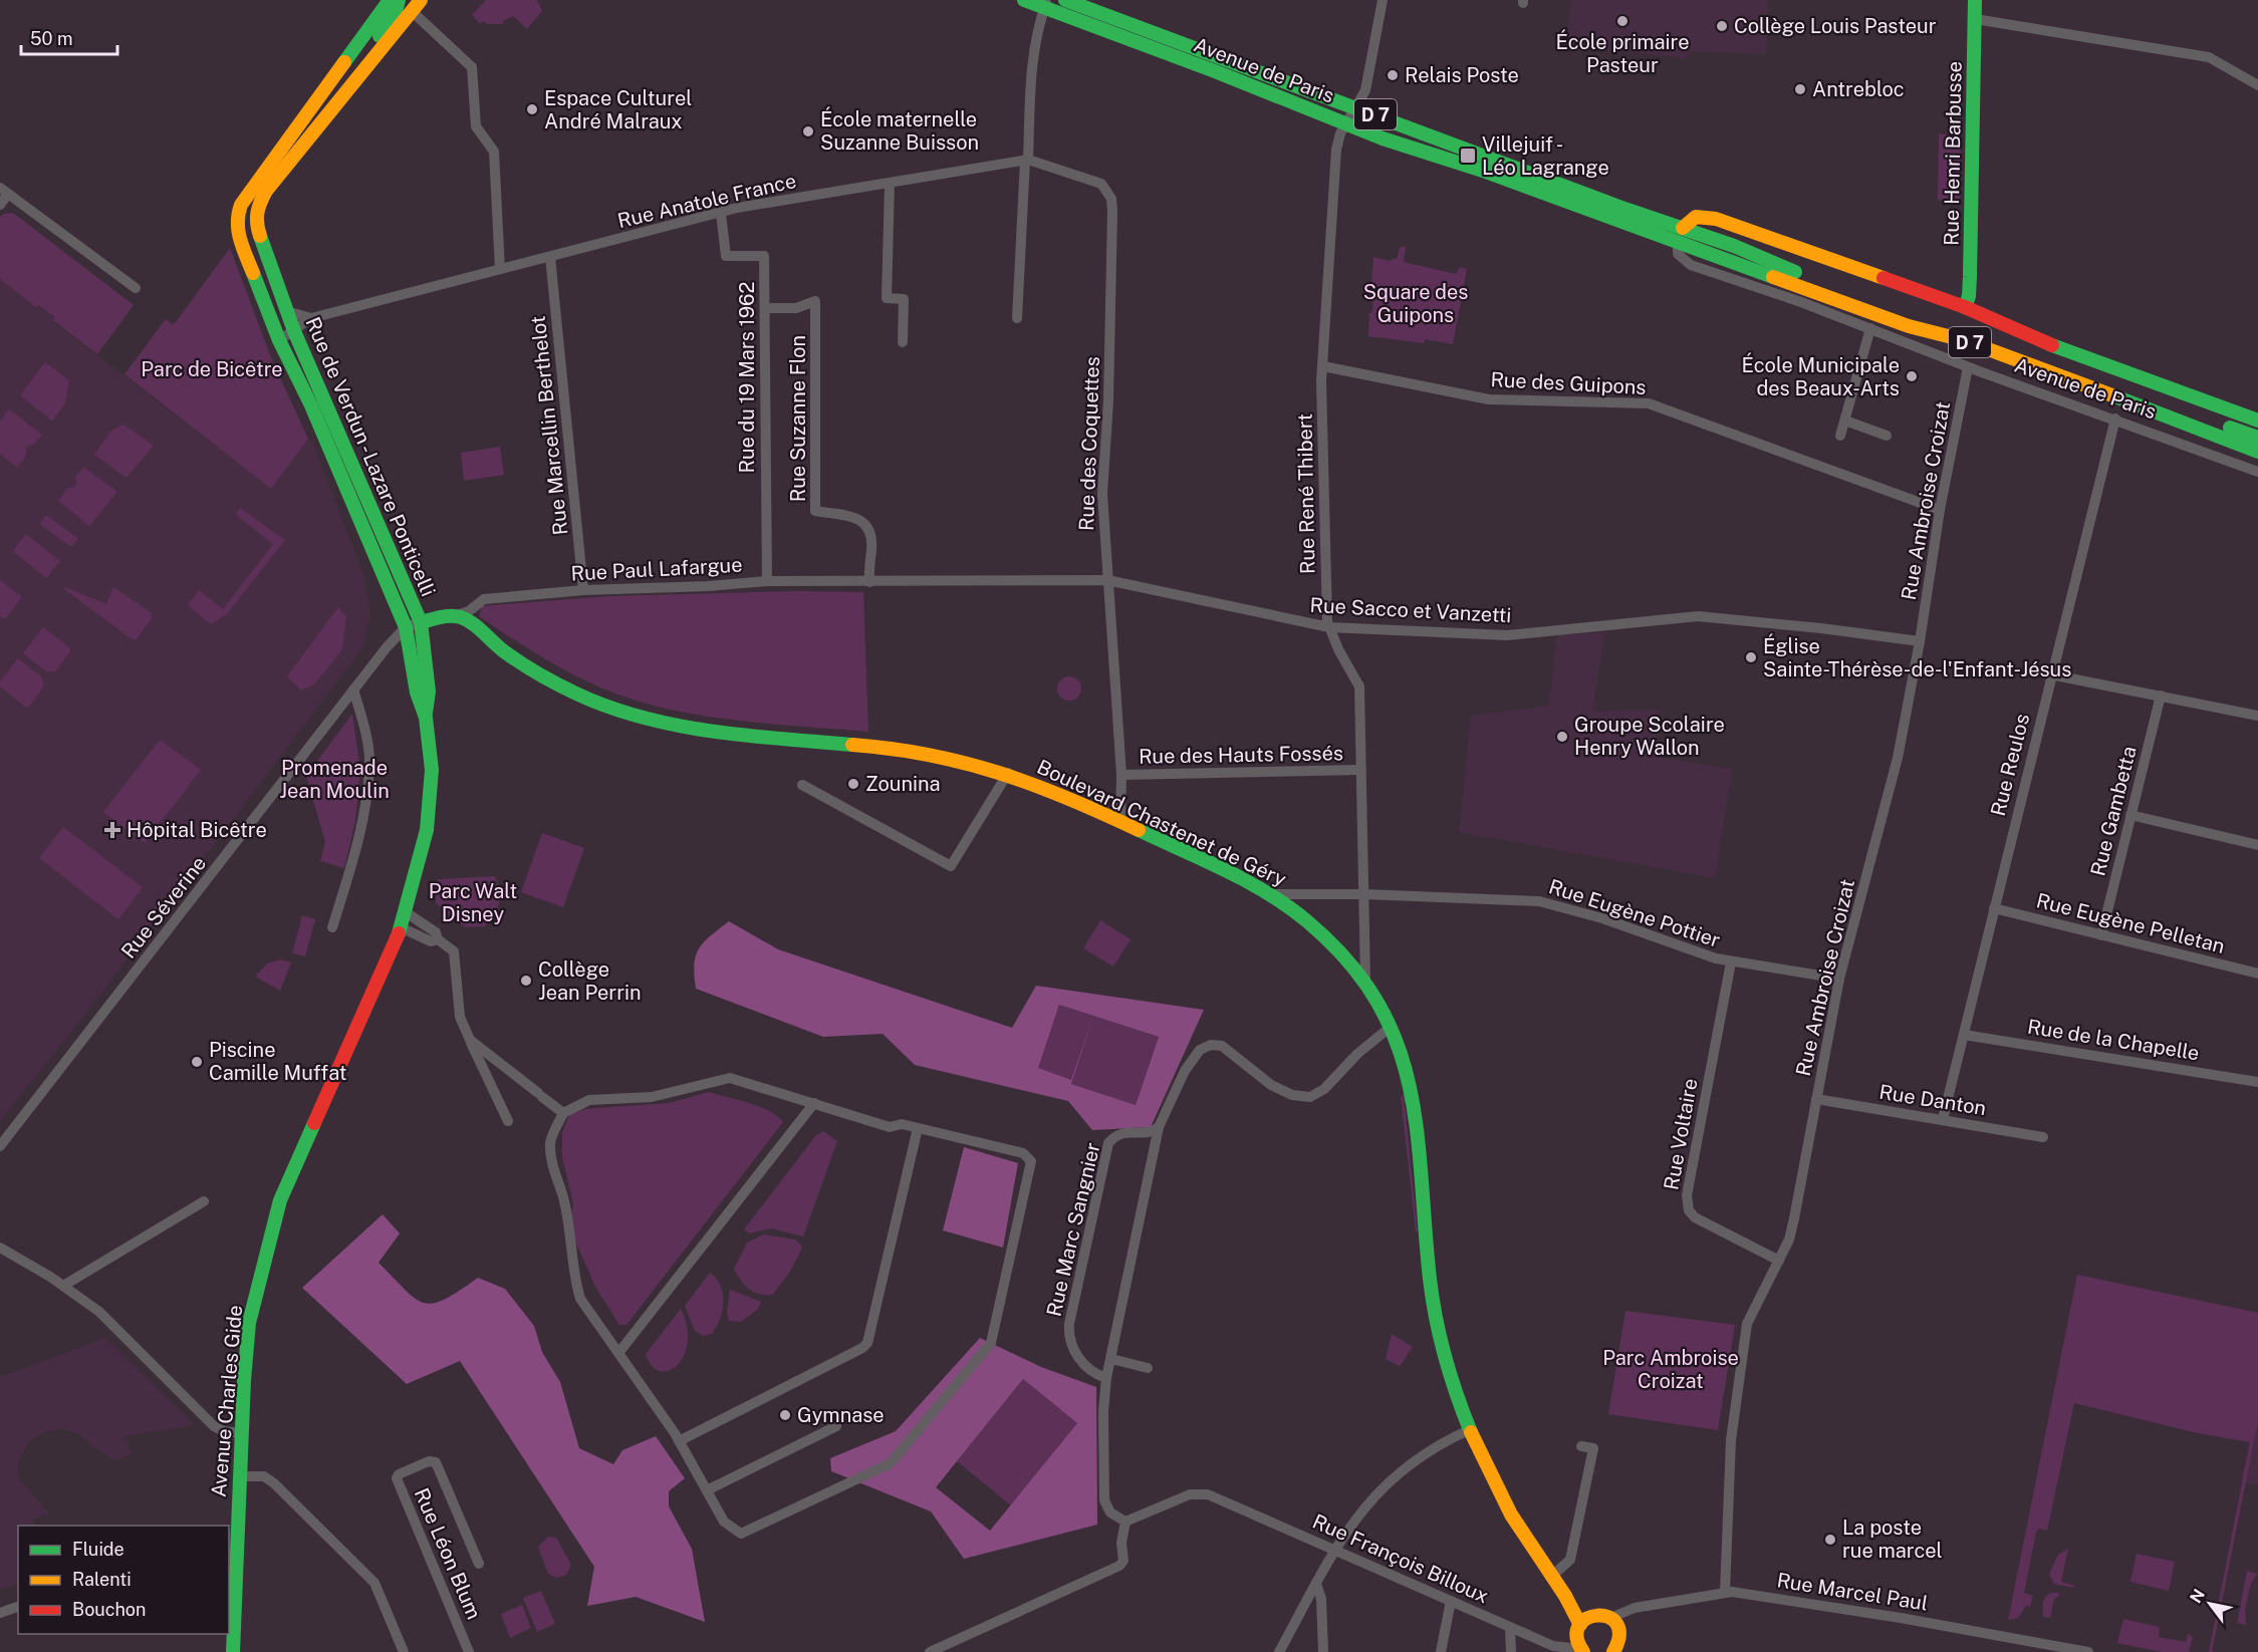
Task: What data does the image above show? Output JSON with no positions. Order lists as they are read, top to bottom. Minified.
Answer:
{"streets":{"main road":["Avenue de Paris","D 7","Rue Henri Barbusse","Rue de Verdun - Lazare Ponticelli","Boulevard Chastenet de Géry","Avenue Charles Gide"],"street":["Rue Anatole France","Rue du 19 Mars 1962","Rue des Guipons","Rue Suzanne Flon","Rue Marcellin Berthelot","Rue des Coquettes","Rue René Thibert","Rue Ambroise Croizat","Rue Paul Lafargue","Rue Sacco et Vanzetti","Rue des Hauts Fossés","Rue Reulos","Rue Gambetta","Rue Séverine","Rue Eugène Pottier","Rue Eugène Pelletan","Rue de la Chapelle","Rue Danton","Rue Voltaire","Rue Marc Sangnier","Rue Léon Blum","Rue François Billoux","Rue Marcel Paul"]},"crossings":[["Avenue de Paris","D 7"],["Avenue de Paris","Rue Henri Barbusse"],["Avenue de Paris","Rue René Thibert"],["Avenue de Paris","Rue Ambroise Croizat"],["Avenue de Paris","Rue Reulos"],["Rue Anatole France","Rue du 19 Mars 1962"],["Rue Anatole France","Rue Marcellin Berthelot"],["Rue Anatole France","Rue des Coquettes"],["Rue Anatole France","Rue de Verdun - Lazare Ponticelli"],["Rue du 19 Mars 1962","Rue Suzanne Flon"],["Rue du 19 Mars 1962","Rue Paul Lafargue"],["Rue des Guipons","Rue René Thibert"],["Rue des Guipons","Rue Ambroise Croizat"],["Rue Suzanne Flon","Rue Paul Lafargue"],["Rue Suzanne Flon","Rue Sacco et Vanzetti"],["Rue Marcellin Berthelot","Rue Paul Lafargue"],["Rue des Coquettes","Rue Sacco et Vanzetti"],["Rue des Coquettes","Rue des Hauts Fossés"],["Rue des Coquettes","Boulevard Chastenet de Géry"],["Rue de Verdun - Lazare Ponticelli","Rue Séverine"],["Rue de Verdun - Lazare Ponticelli","Avenue Charles Gide"],["Rue René Thibert","Rue Sacco et Vanzetti"],["Rue René Thibert","Rue des Hauts Fossés"],["Rue René Thibert","Boulevard Chastenet de Géry"],["Rue René Thibert","Rue Eugène Pottier"],["Rue Ambroise Croizat","Rue Sacco et Vanzetti"],["Rue Ambroise Croizat","Rue Eugène Pottier"],["Rue Ambroise Croizat","Rue Danton"],["Rue Ambroise Croizat","Rue Voltaire"],["Rue Ambroise Croizat","Rue Marcel Paul"],["Rue Paul Lafargue","Rue Sacco et Vanzetti"],["Rue Paul Lafargue","Boulevard Chastenet de Géry"],["Rue Reulos","Rue Eugène Pelletan"],["Rue Reulos","Rue de la Chapelle"],["Rue Reulos","Rue Danton"],["Rue Gambetta","Rue Eugène Pelletan"],["Boulevard Chastenet de Géry","Rue Eugène Pottier"],["Boulevard Chastenet de Géry","Rue Marcel Paul"],["Rue Séverine","Avenue Charles Gide"],["Rue Eugène Pottier","Rue Voltaire"]],"parks":["Square des Guipons","Parc de Bicêtre","Promenade Jean Moulin","Parc Walt Disney","Parc Ambroise Croizat"],"places":{"other":["École primaire Pasteur","Collège Louis Pasteur","Relais Poste","Antrebloc","Espace Culturel André Malraux","École maternelle Suzanne Buisson","École Municipale des Beaux-Arts","Église Sainte-Thérèse-de-l'Enfant-Jésus","Groupe Scolaire Henry Wallon","Zounina","Collège Jean Perrin","Piscine Camille Muffat","Gymnase","La poste rue marcel"],"transit":["Villejuif - Léo Lagrange"],"health":["Hôpital Bicêtre"]},"legend":["Fluide","Ralenti","Bouchon"],"scale_bar":"50 m","north":"top left"}
